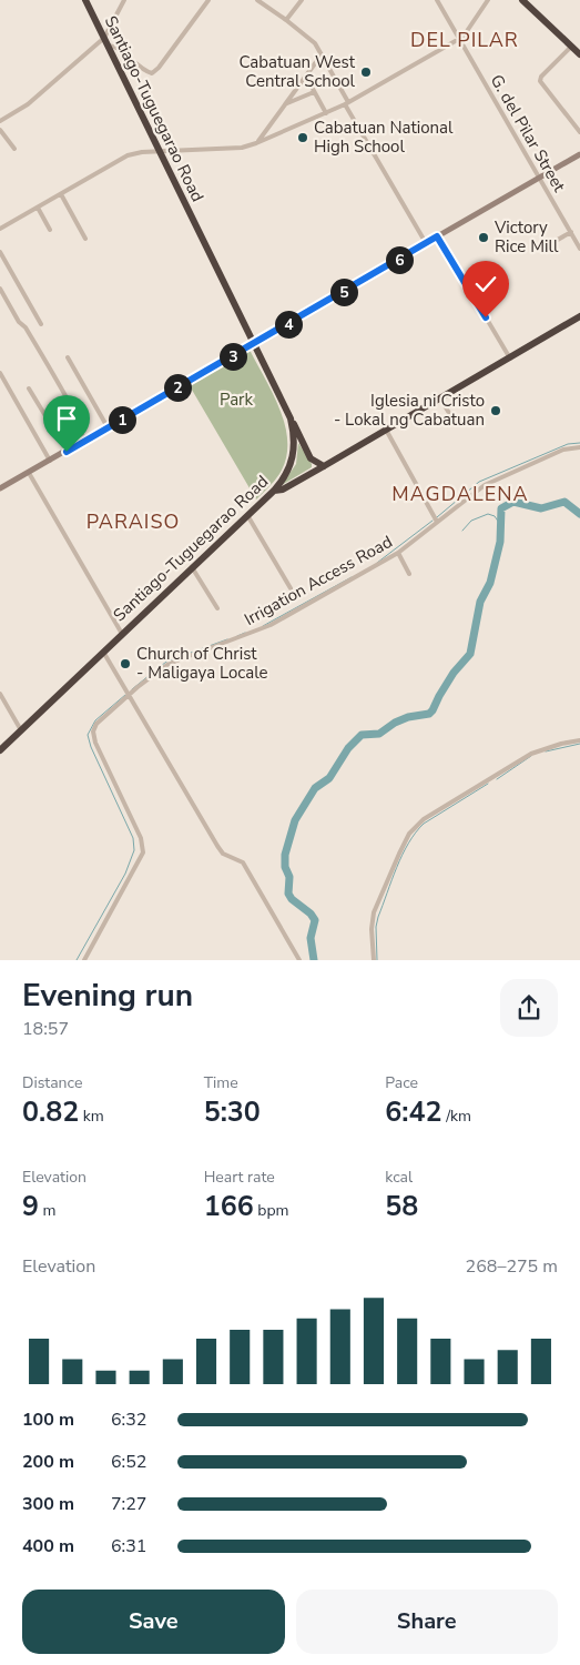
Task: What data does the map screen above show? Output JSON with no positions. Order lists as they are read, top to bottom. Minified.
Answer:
{"streets":{"highway":["Santiago-Tuguegarao Road"],"street":["G. del Pilar Street","Irrigation Access Road"]},"districts":["DEL PILAR","MAGDALENA","PARAISO"],"parks":["Park"],"places":["Cabatuan West Central School","Cabatuan National High School","Victory Rice Mill","Iglesia ni Cristo - Lokal ng Cabatuan","Church of Christ - Maligaya Locale"],"page":{"pins":["6","5","4","3","2","1"],"heading":["Evening run","18:57"],"stats":[["Distance","0.82 km"],["Time","5:30"],["Pace","6:42 /km"],["Elevation","9 m"],["Heart rate","166 bpm"],["kcal","58"]],"chart":["Elevation","268–275 m"],"list":[{"name":"100 m","note":"6:32"},{"name":"200 m","note":"6:52"},{"name":"300 m","note":"7:27"},{"name":"400 m","note":"6:31"}],"buttons":["Save","Share"]}}
